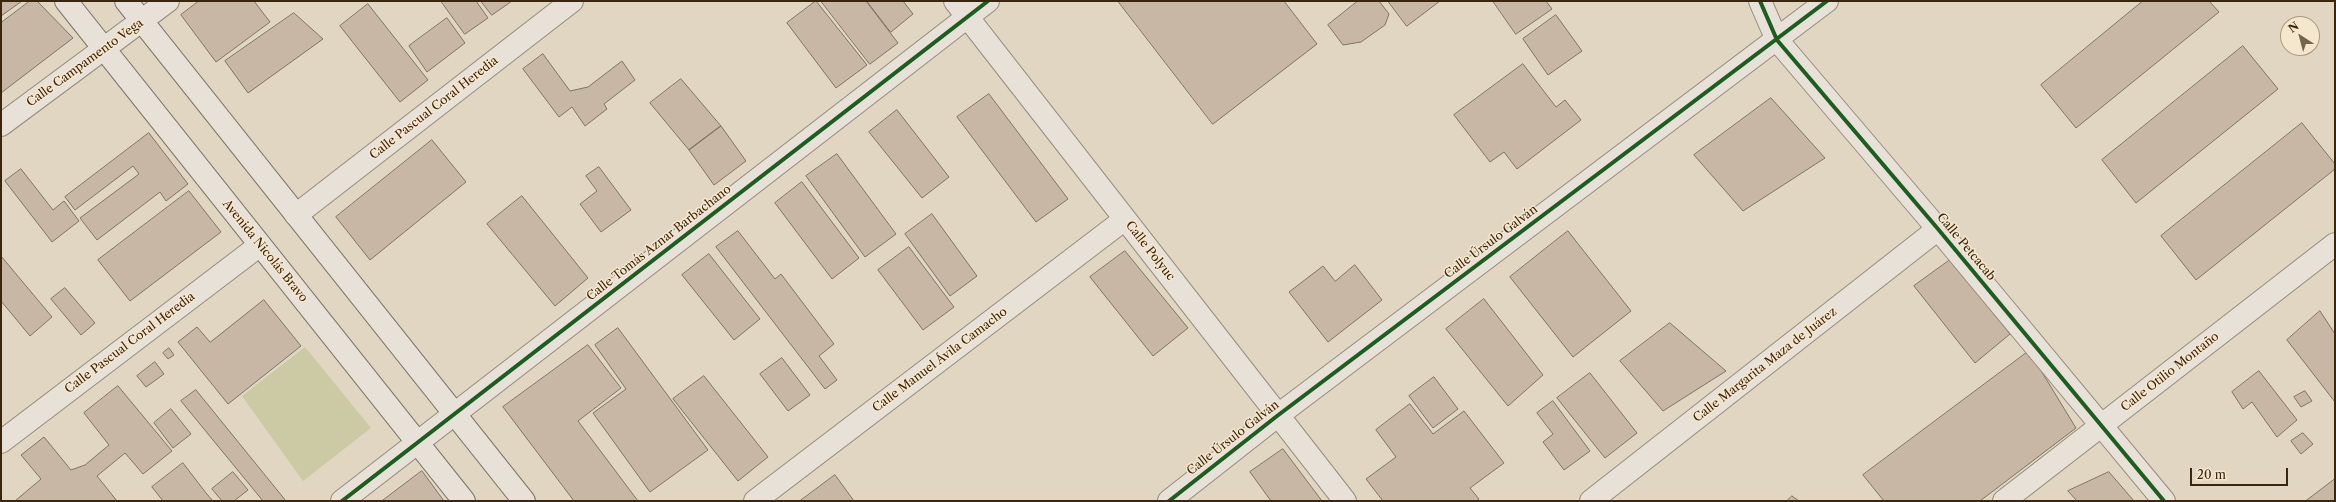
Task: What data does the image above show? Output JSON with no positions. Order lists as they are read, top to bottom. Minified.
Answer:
{"streets":{"street":["Calle Campamento Vega","Calle Pascual Coral Heredia","Calle Úrsulo Galván","Calle Tomás Aznar Barbachano","Calle Petcacab","Avenida Nicolás Bravo","Calle Polyuc","Calle Manuel Ávila Camacho","Calle Margarita Maza de Juárez","Calle Otilio Montaño"]},"crossings":[["Calle Campamento Vega","Avenida Nicolás Bravo"],["Calle Pascual Coral Heredia","Avenida Nicolás Bravo"],["Calle Úrsulo Galván","Calle Petcacab"],["Calle Úrsulo Galván","Calle Polyuc"],["Calle Tomás Aznar Barbachano","Avenida Nicolás Bravo"],["Calle Tomás Aznar Barbachano","Calle Polyuc"],["Calle Petcacab","Calle Margarita Maza de Juárez"],["Calle Petcacab","Calle Otilio Montaño"],["Calle Polyuc","Calle Manuel Ávila Camacho"]],"scale_bar":"20 m","north":"top left"}
